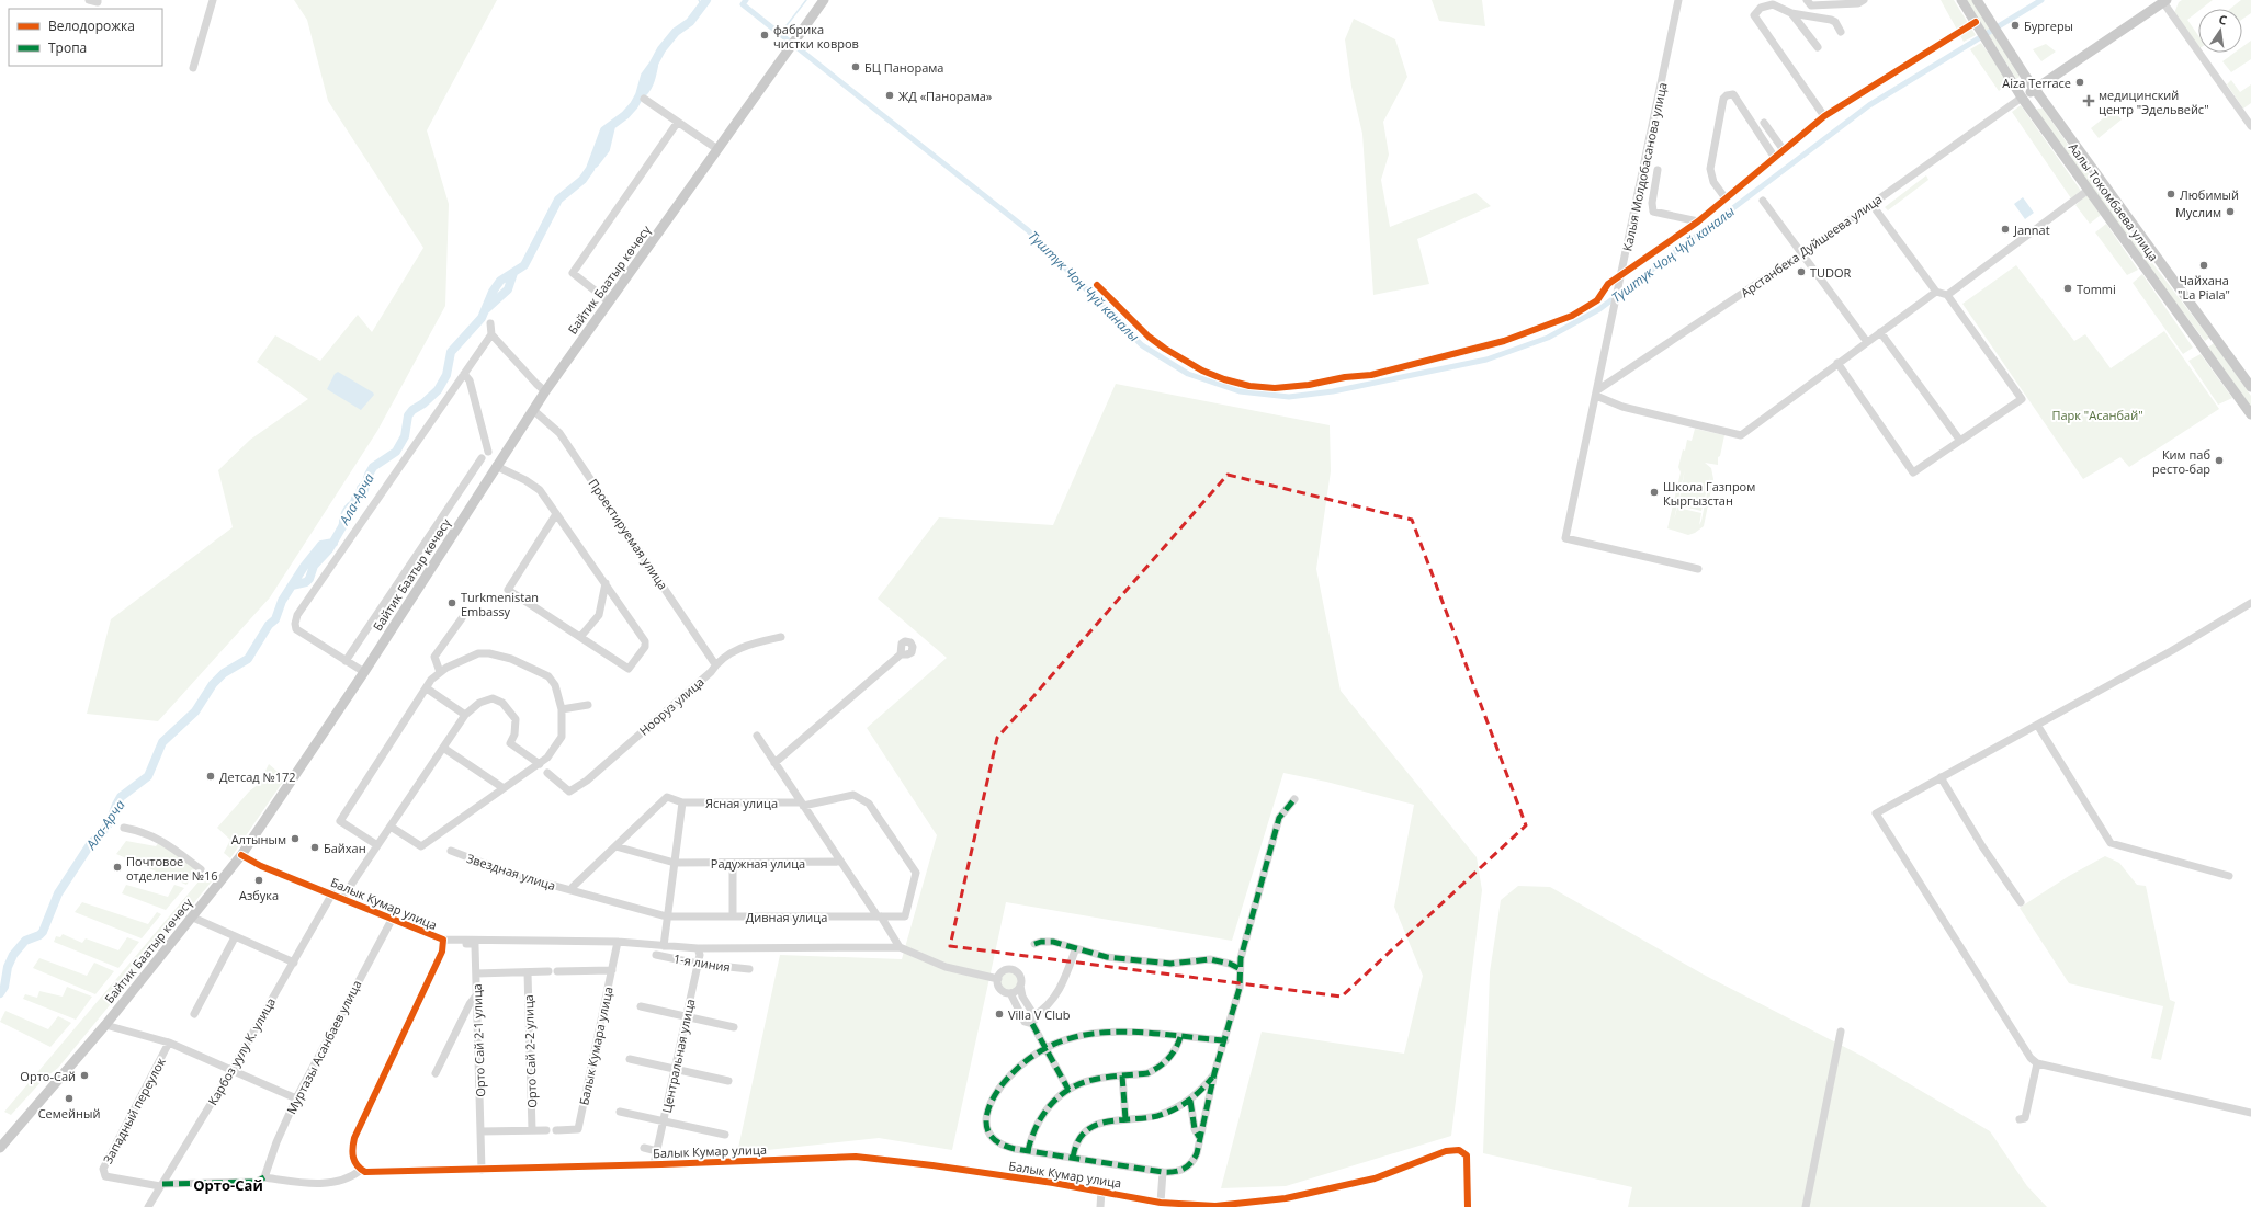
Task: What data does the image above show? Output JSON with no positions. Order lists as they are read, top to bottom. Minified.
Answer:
{"streets":{"main road":["Аалы Токомбаева улица","Байтик Баатыр көчөсү"],"street":["Калыя Молдобасанова улица","Арстанбека Дуйшеева улица","Проектируемая улица","Нооруз улица","Ясная улица","Радужная улица","Звездная улица","Балык Кумар улица","Дивная улица","1-я линия","Орто Сай 2-1 улица","Балык Кумара улица","Муртазы Асанбаев улица","Карбоз уулу К. улица","Орто Сай 2-2 улица","Центральная улица","Западный переулок"]},"crossings":[["Калыя Молдобасанова улица","Арстанбека Дуйшеева улица"],["Аалы Токомбаева улица","Арстанбека Дуйшеева улица"],["Байтик Баатыр көчөсү","Проектируемая улица"],["Байтик Баатыр көчөсү","Балык Кумар улица"],["Байтик Баатыр көчөсү","Западный переулок"],["Проектируемая улица","Нооруз улица"],["Ясная улица","Звездная улица"],["Ясная улица","Дивная улица"],["Звездная улица","Дивная улица"],["Балык Кумар улица","Орто Сай 2-1 улица"],["Балык Кумар улица","Муртазы Асанбаев улица"],["Балык Кумар улица","Карбоз уулу К. улица"],["Балык Кумар улица","Центральная улица"],["1-я линия","Центральная улица"],["Муртазы Асанбаев улица","Западный переулок"],["Карбоз уулу К. улица","Западный переулок"]],"districts":["Орто-Сай"],"water":["Түштүк Чоң Чүй каналы","Ала-Арча"],"parks":["Парк \"Асанбай\""],"places":{"other":["Бургеры","фабрика чистки ковров","БЦ Панорама","Aiza Terrace","ЖД «Панорама»","Любимый","Муслим","Jannat","Чайхана \"La Piala\"","TUDOR","Tommi","Ким паб ресто-бар","Школа Газпром Кыргызстан","Turkmenistan Embassy","Детсад №172","Алтыным","Байхан","Почтовое отделение №16","Азбука","Villa V Club","Орто-Сай","Семейный"],"health":["медицинский центр \"Эдельвейс\""]},"legend":["Велодорожка","Тропа"],"north":"top"}
